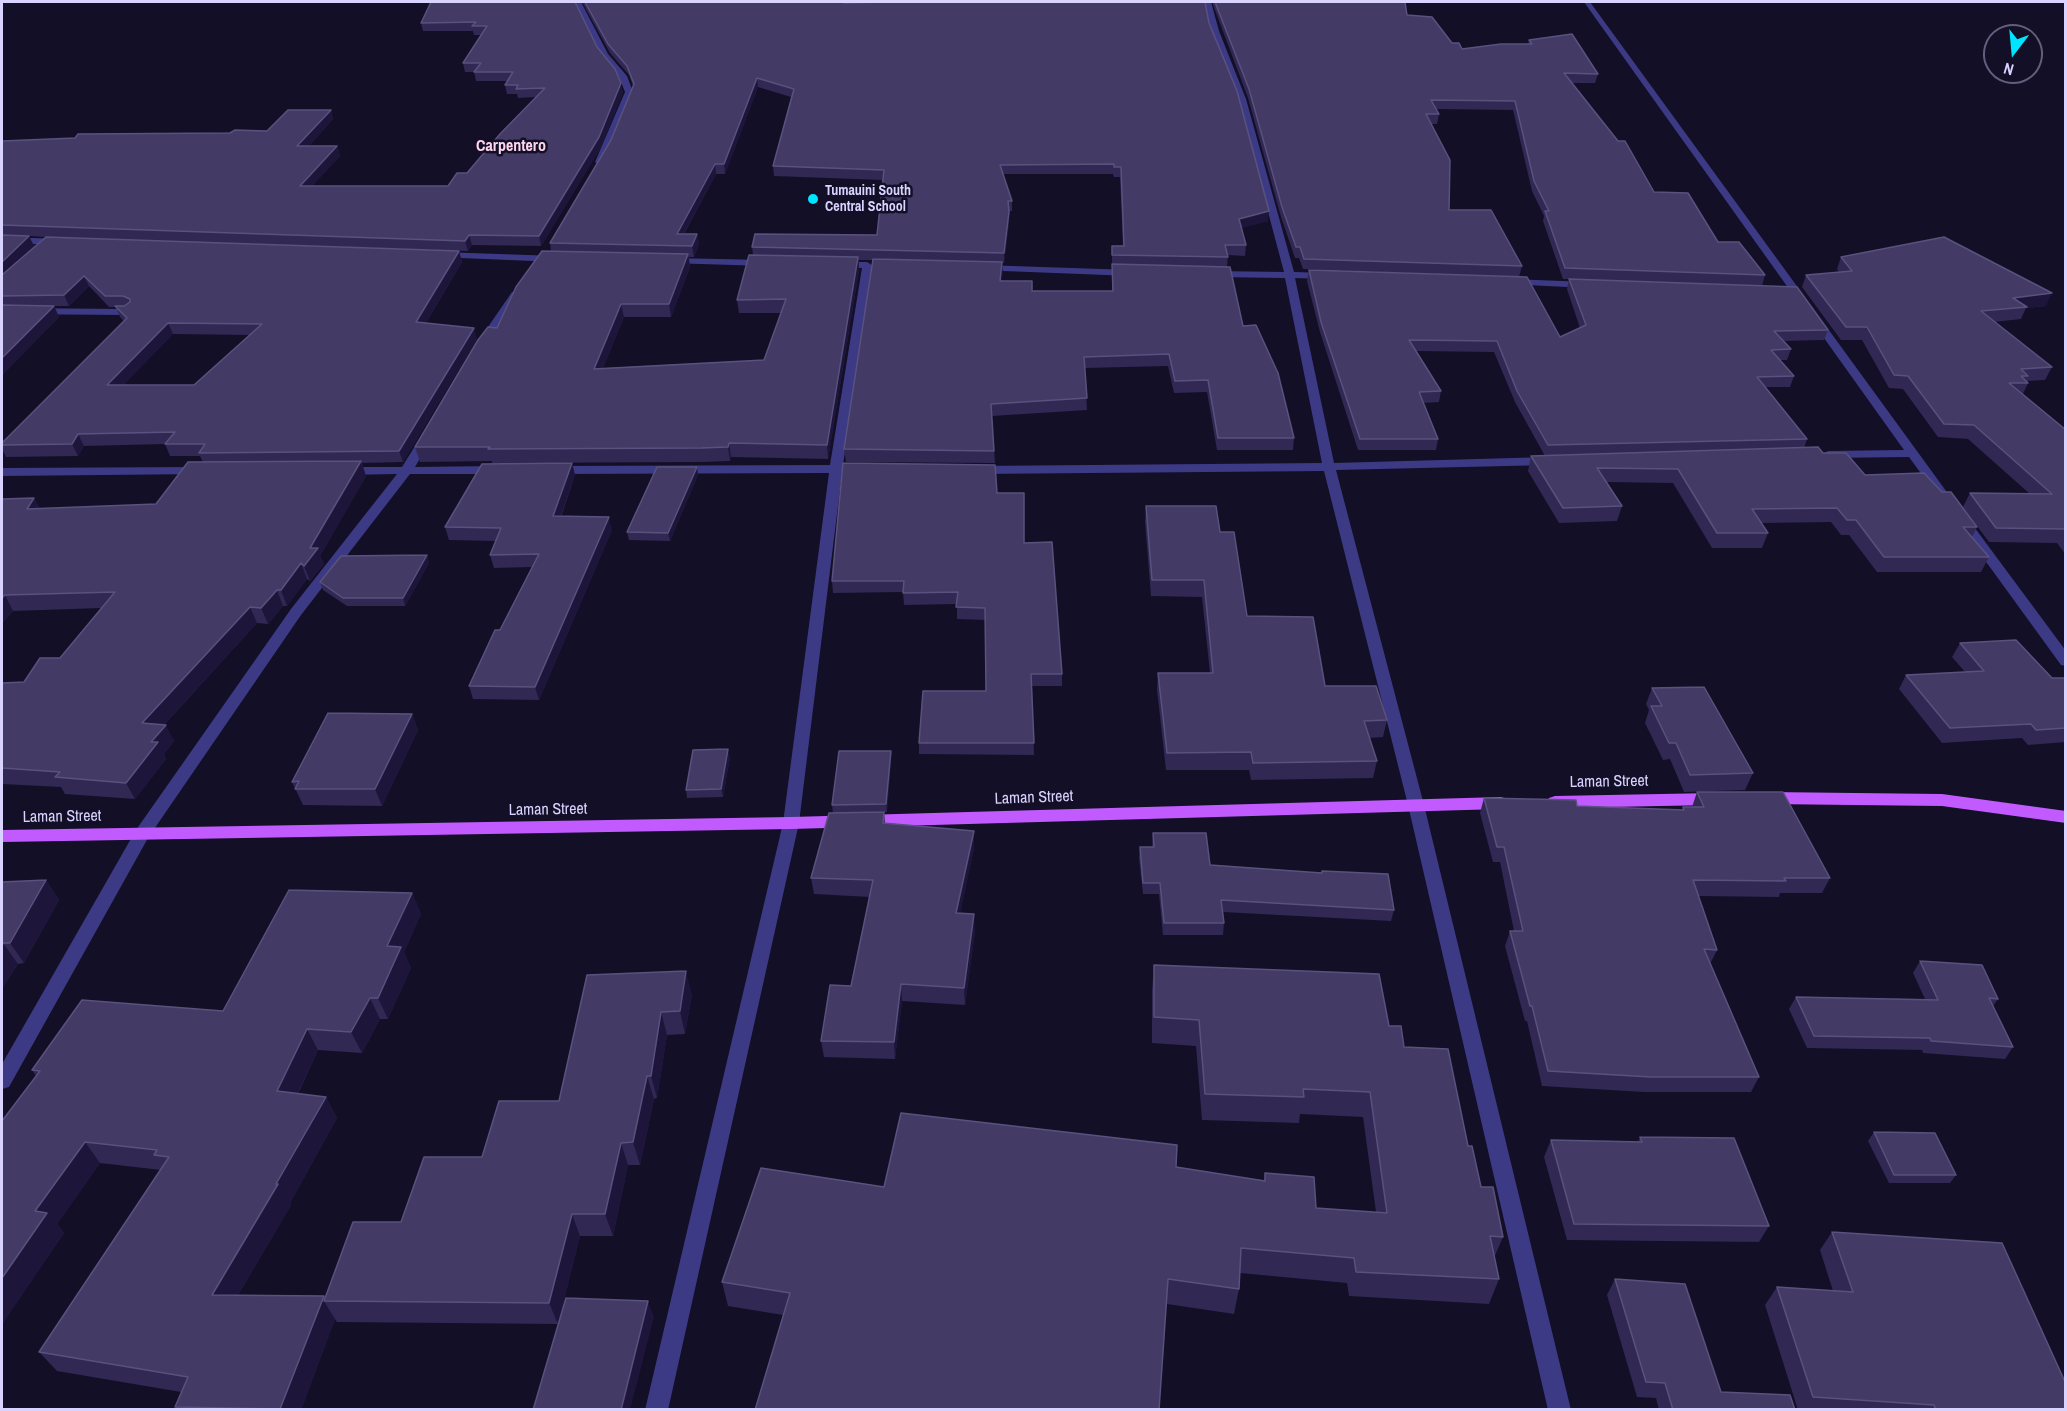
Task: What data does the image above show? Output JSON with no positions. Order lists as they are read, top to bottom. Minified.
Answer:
{"streets":{"main road":["Laman Street"]},"districts":["Carpentero"],"places":["Tumauini South Central School"],"north":"bottom"}
